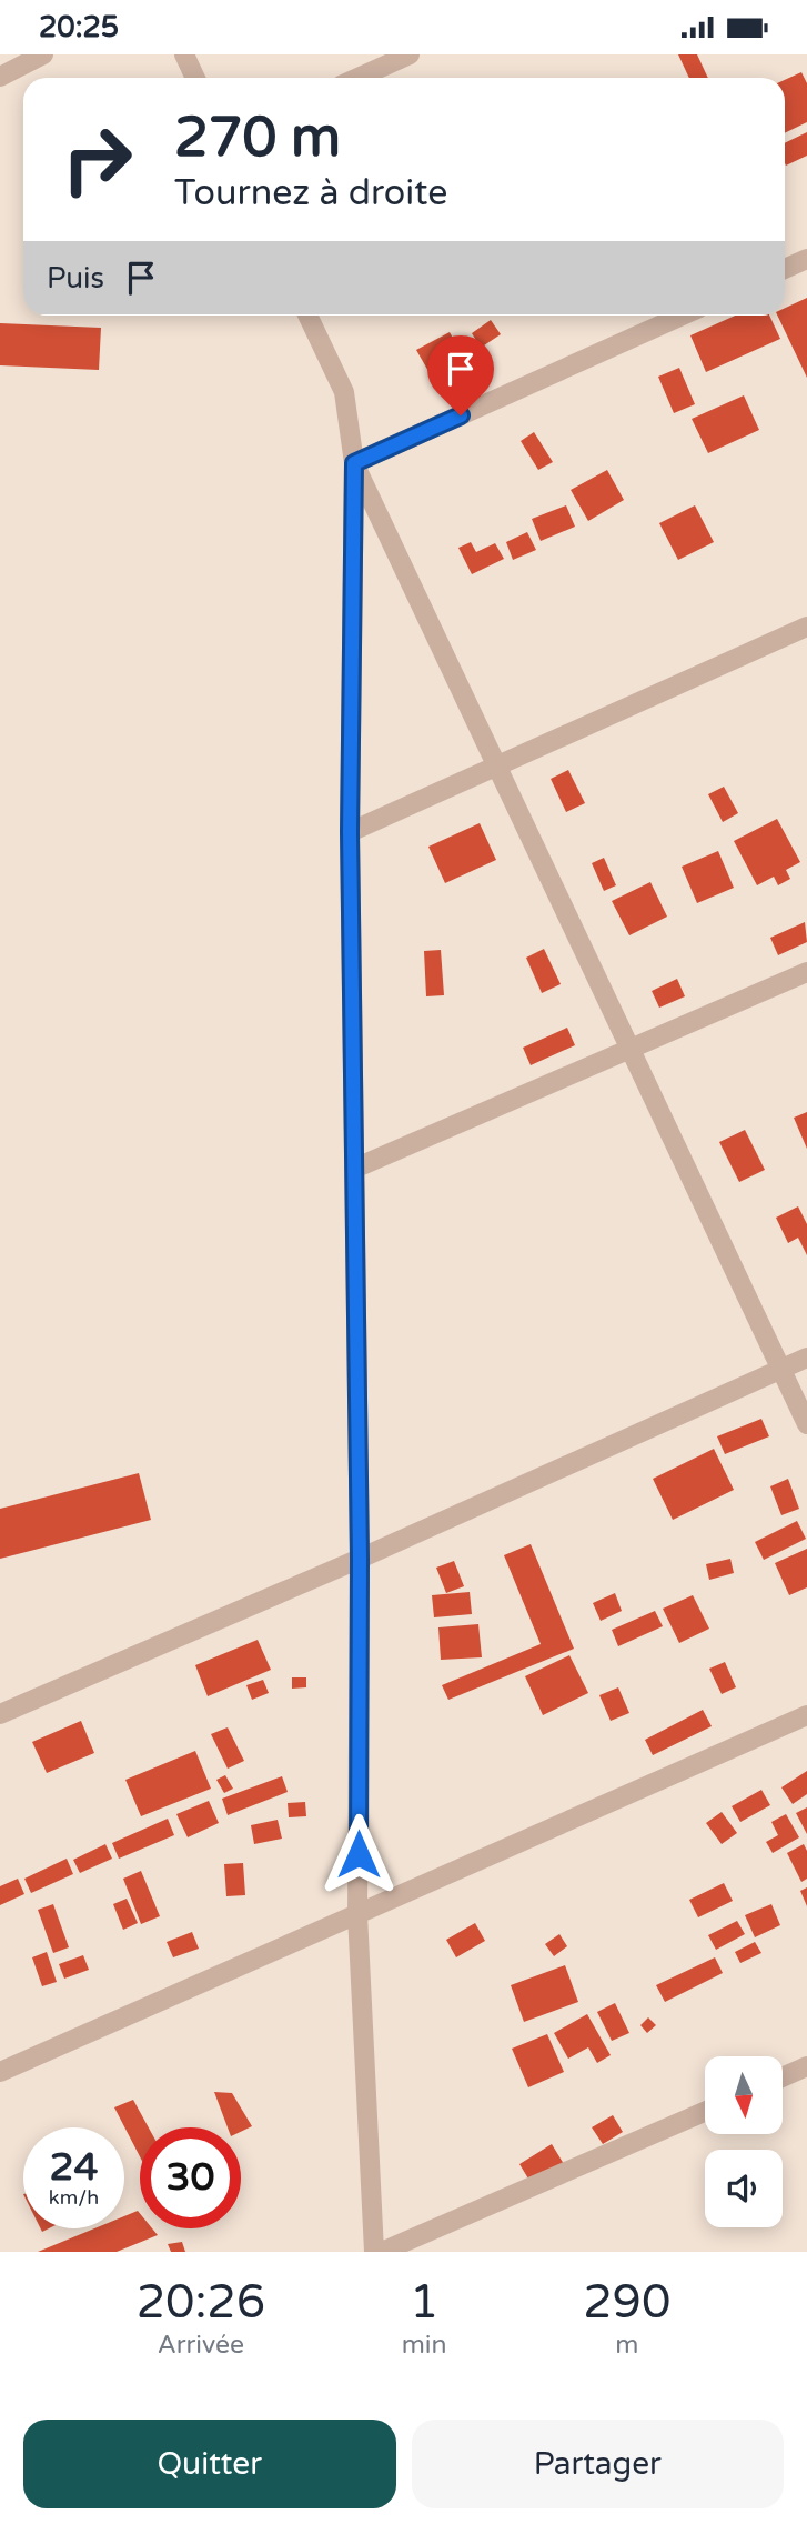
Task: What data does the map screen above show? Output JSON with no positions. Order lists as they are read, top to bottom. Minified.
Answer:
{"north":"bottom","page":{"status":"20:25","turn":["270 m","Tournez à droite"],"then":"Puis","speed":"24 km/h","limit":"30","eta":["20:26","Arrivée","1","min","290","m"],"buttons":["Quitter","Partager"]}}
